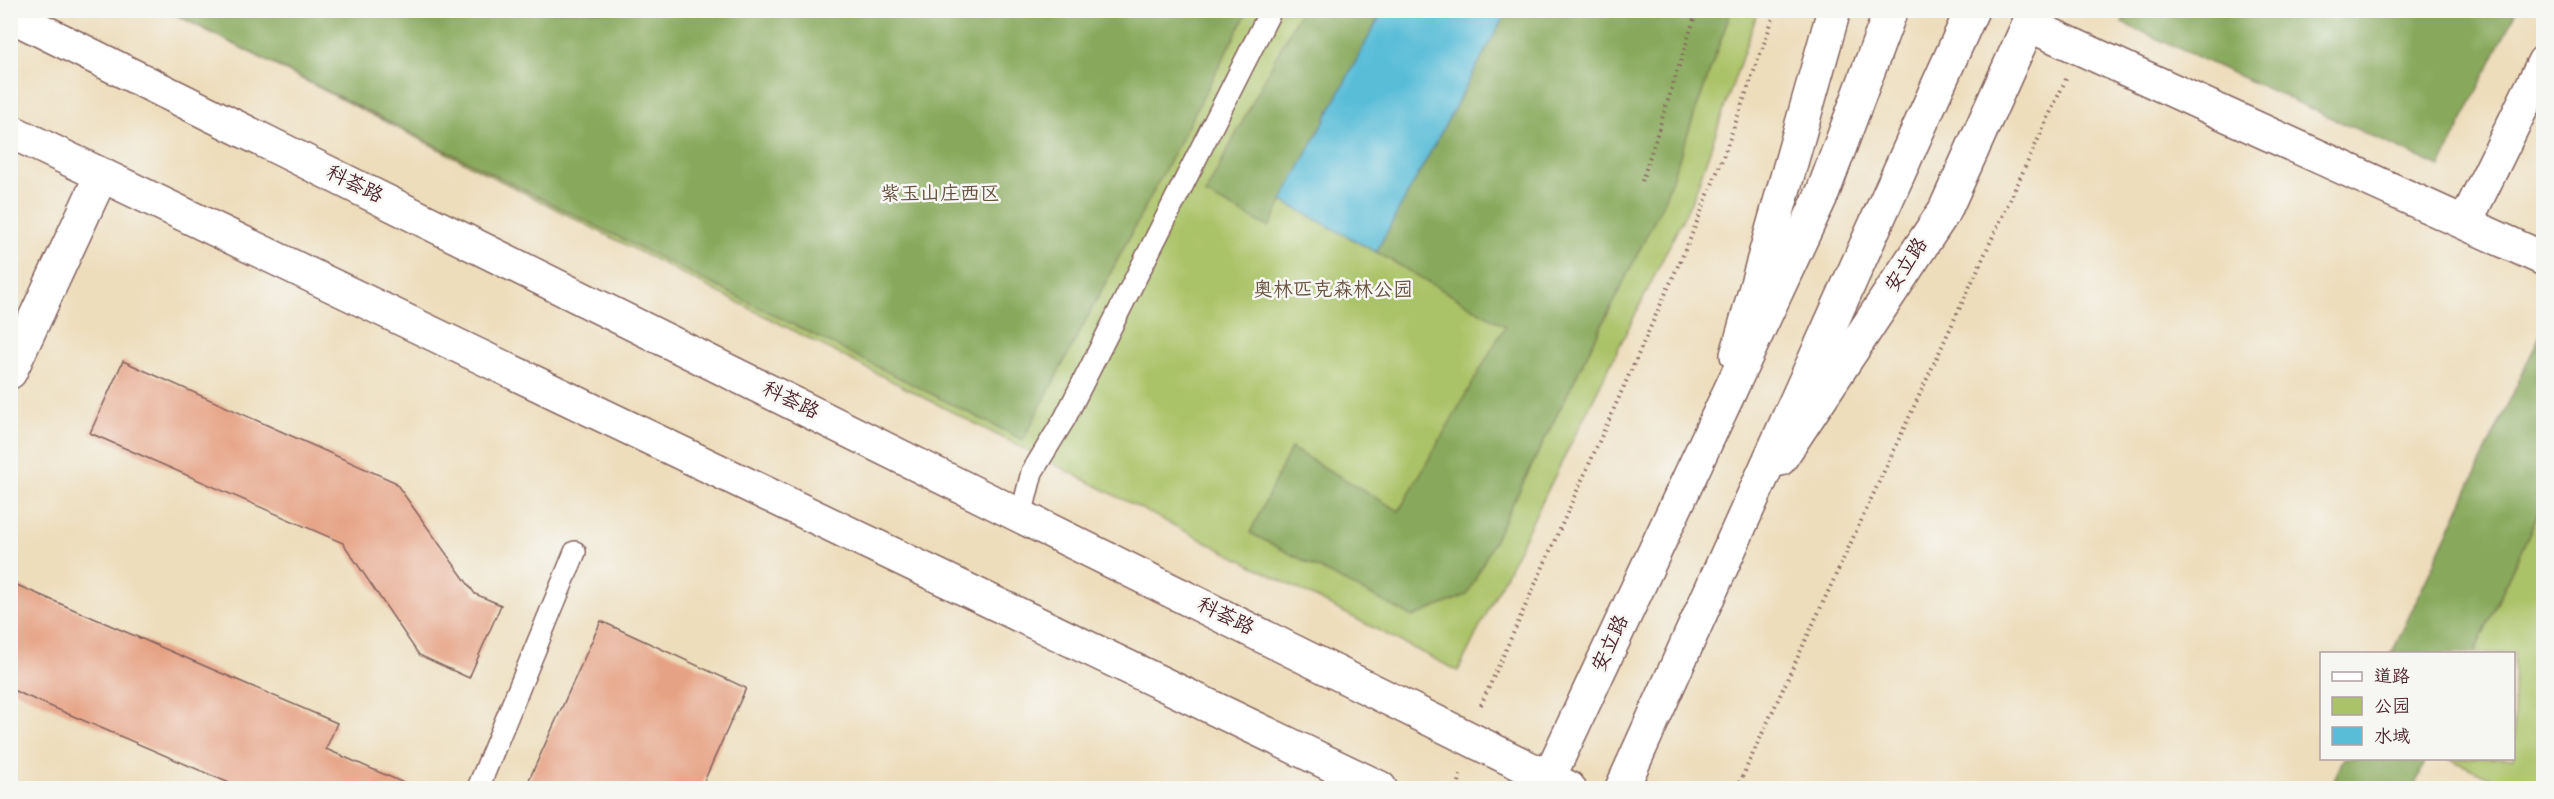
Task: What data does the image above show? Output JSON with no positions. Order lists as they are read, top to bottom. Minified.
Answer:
{"streets":{"main road":["科荟路","安立路"]},"crossings":[["科荟路","安立路"]],"parks":["紫玉山庄西区","奥林匹克森林公园"],"legend":["道路","公园","水域"]}
